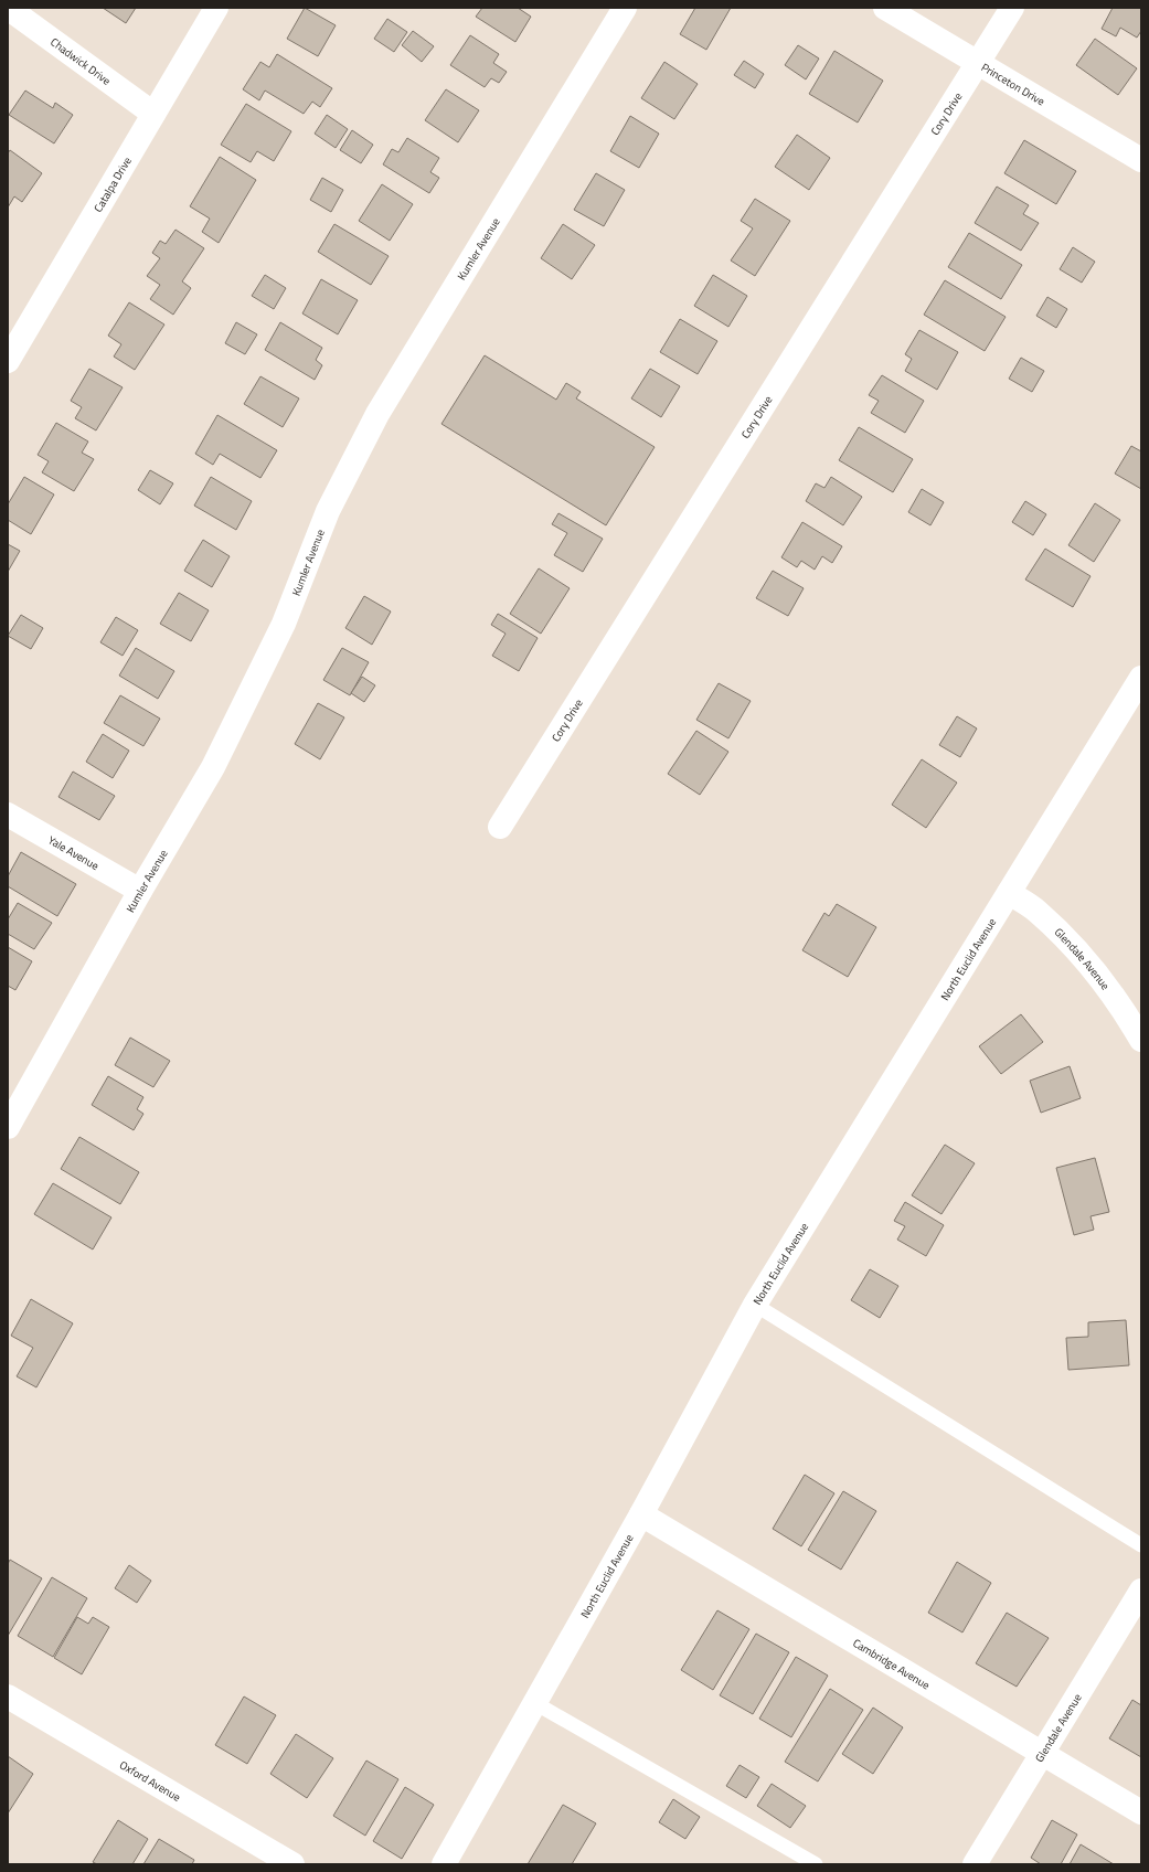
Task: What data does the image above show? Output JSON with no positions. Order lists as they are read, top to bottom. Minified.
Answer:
{"streets":{"street":["Chadwick Drive","Princeton Drive","Cory Drive","Catalpa Drive","Kumler Avenue","Yale Avenue","North Euclid Avenue","Glendale Avenue","Cambridge Avenue","Oxford Avenue"]},"crossings":[["Chadwick Drive","Catalpa Drive"],["Princeton Drive","Cory Drive"],["Kumler Avenue","Yale Avenue"],["North Euclid Avenue","Glendale Avenue"],["North Euclid Avenue","Cambridge Avenue"],["Glendale Avenue","Cambridge Avenue"]]}
